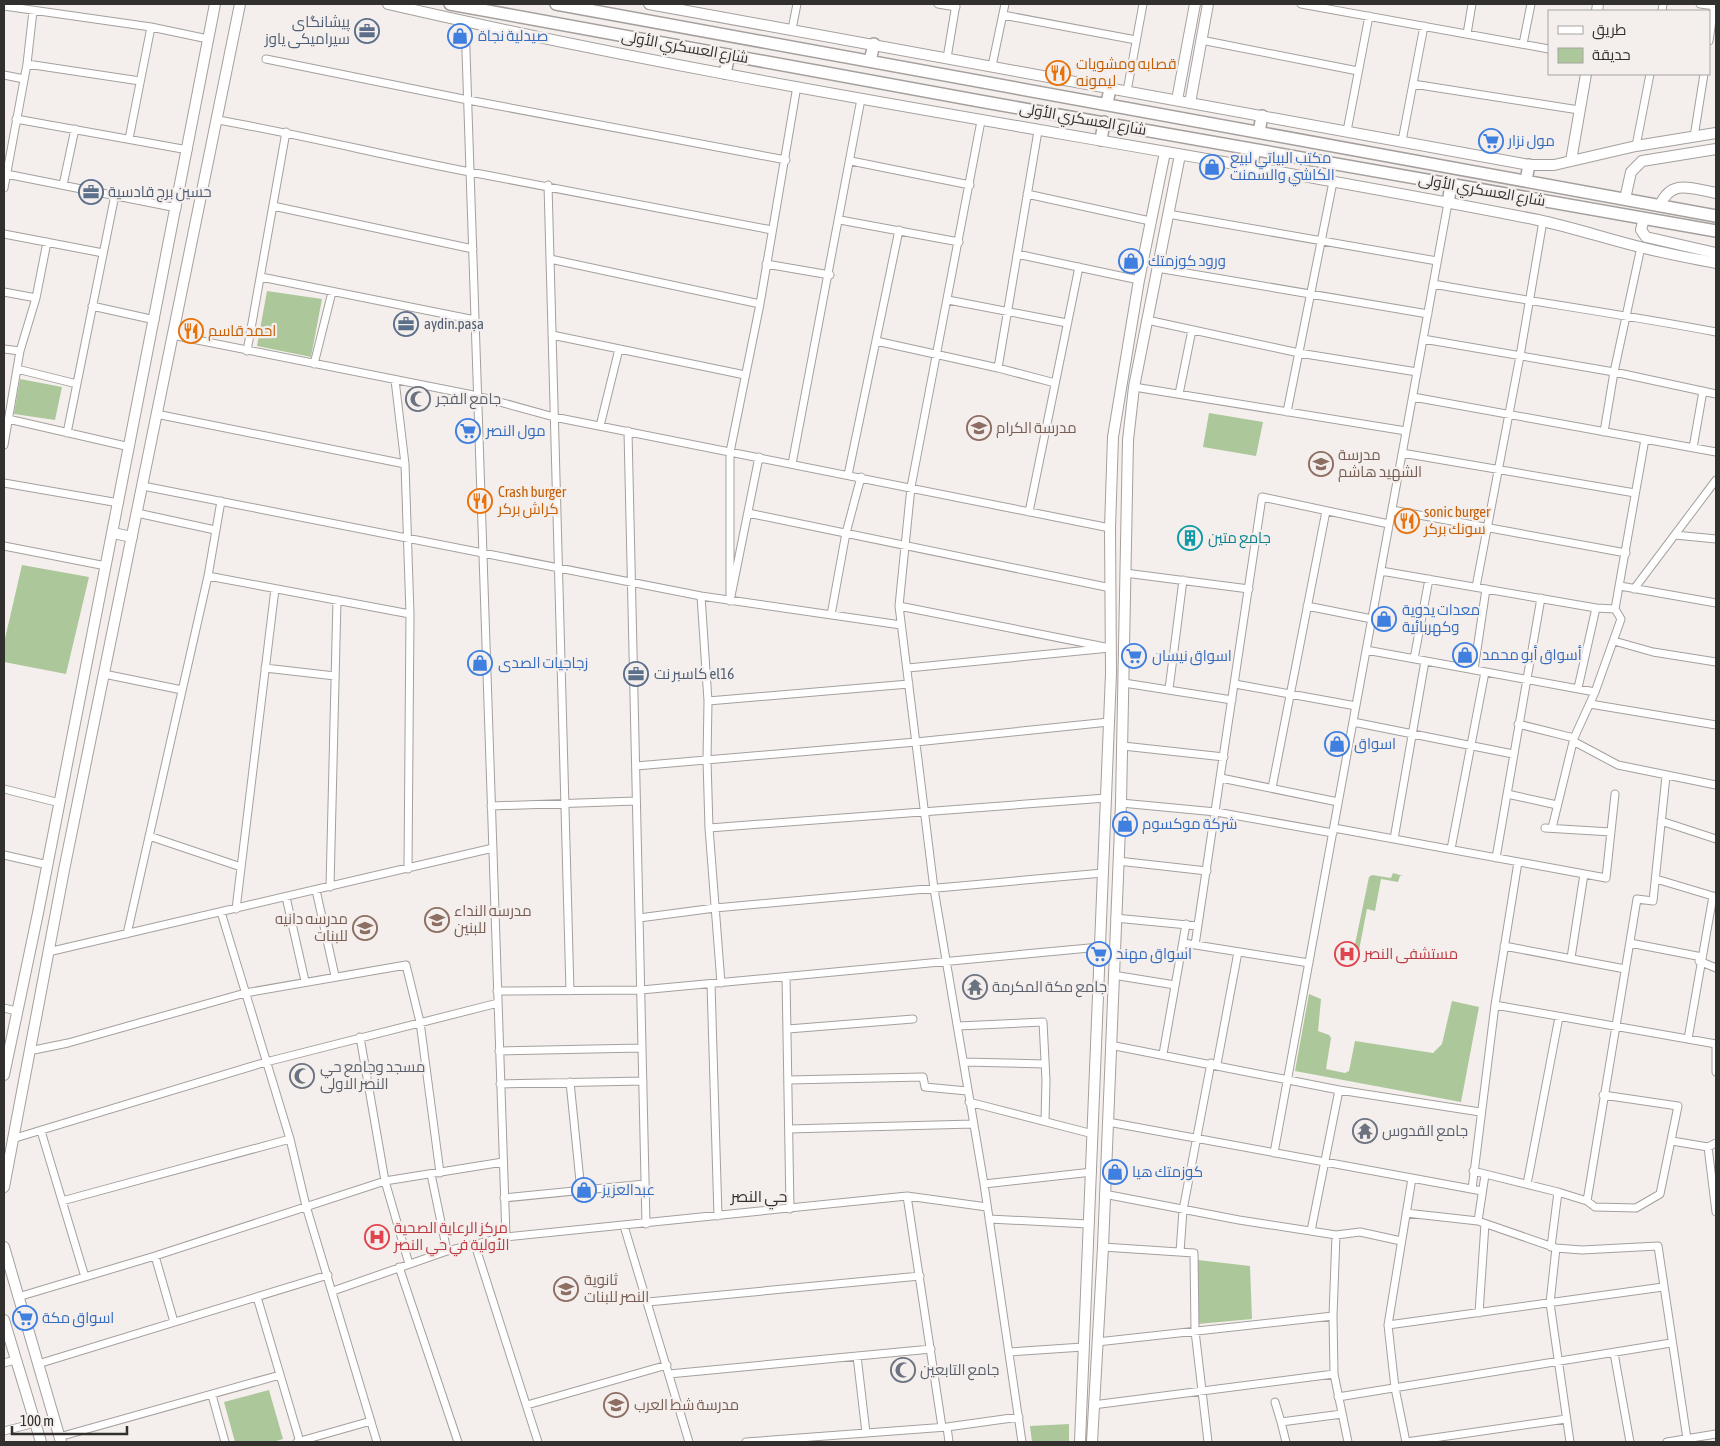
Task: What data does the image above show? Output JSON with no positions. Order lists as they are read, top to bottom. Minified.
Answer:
{"streets":{"main road":["شارع العسكري الأولى"]},"districts":["حي النصر"],"places":{"office":["پیشانگای سیرامیکی یاوز","حسين برج قادسية","aydin.paṣa","كاسبر نت el16"],"shop":["صيدلية نجاة","مكتب البياتي لبيع الكاشي والسمنت","ورود كوزمتك","معدات يدوية وكهربائية","أسواق أبو محمد","زجاجيات الصدى","اسواق","شركة موكسوم","كوزمتك هيا","عبدالعزيز"],"restaurant":["قصابه ومشويات ليمونه","احمد قاسم","Crash burger كراش بركر","sonic burger سونك بركر"],"supermarket":["مول نزار","مول النصر","اسواق نيسان","اسواق مهند","اسواق مكة"],"mosque":["جامع الفجر","مسجد وجامع حي النصر الاولى","جامع التابعين"],"school or university":["مدرسة الكرام","مدرسة الشهيد هاشم","مدرسه النداء للبنين","مدرسه دانيه للبنات","ثانوية النصر للبنات","مدرسة شط العرب"],"building":["جامع متين"],"hospital":["مستشفى النصر","مركز الرعاية الصحية الأولية في حي النصر"],"temple":["جامع مكة المكرمة","جامع القدوس"]},"legend":["طريق","حديقة"],"scale_bar":"100 m"}
